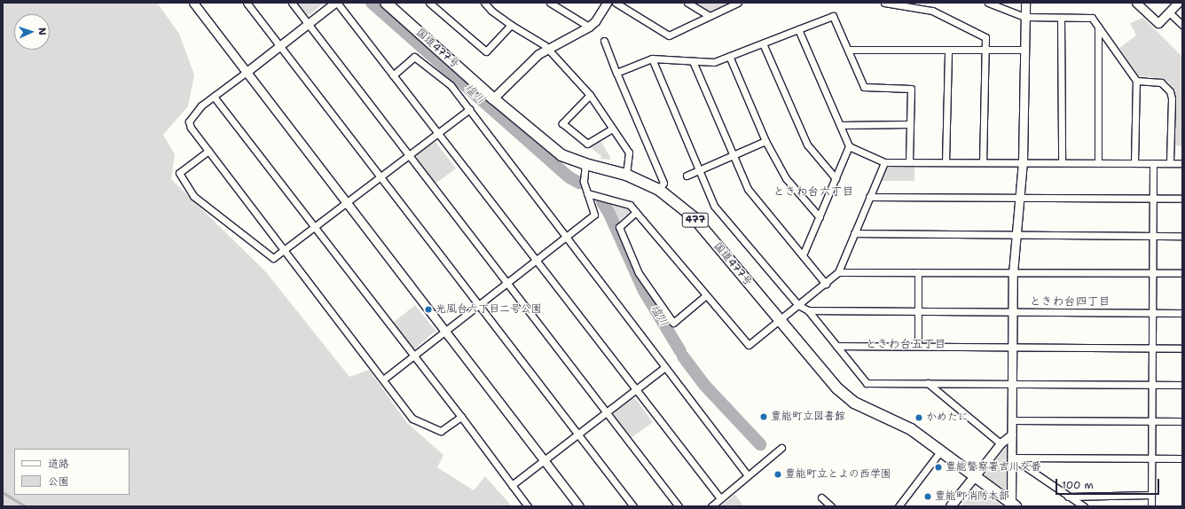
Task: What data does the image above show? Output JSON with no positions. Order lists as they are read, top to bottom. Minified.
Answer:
{"streets":{"highway":["国道477号","477"]},"districts":["ときわ台六丁目","ときわ台四丁目","ときわ台五丁目"],"water":["塩川"],"places":["光風台六丁目二号公園","豊能町立図書館","かめたに","豊能警察署吉川交番","豊能町立とよの西学園","豊能町消防本部"],"legend":["道路","公園"],"scale_bar":"100 m","north":"right"}
